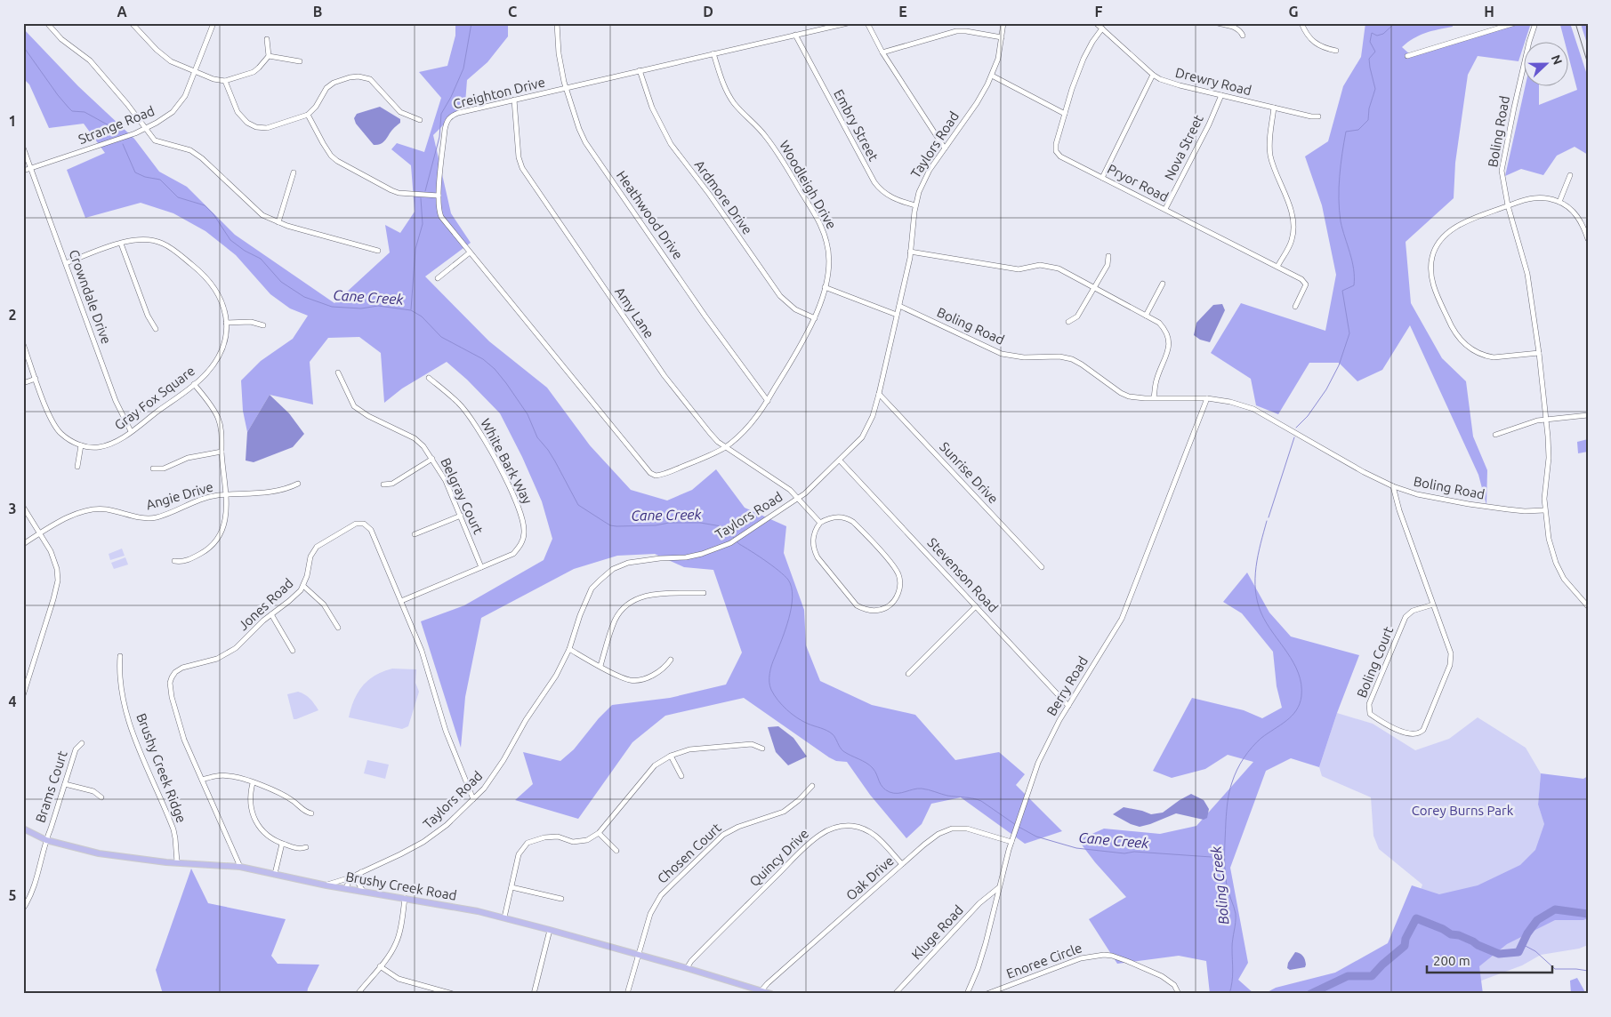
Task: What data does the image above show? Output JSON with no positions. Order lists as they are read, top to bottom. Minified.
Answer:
{"streets":{"main road":["Brushy Creek Road"],"street":["Drewry Road","Creighton Drive","Strange Road","Embry Street","Boling Road","Taylors Road","Nova Street","Pryor Road","Woodleigh Drive","Ardmore Drive","Heathwood Drive","Crowndale Drive","Amy Lane","Gray Fox Square","White Bark Way","Sunrise Drive","Angie Drive","Belgray Court","Stevenson Road","Jones Road","Boling Court","Berry Road","Brushy Creek Ridge","Brams Court","Chosen Court","Quincy Drive","Oak Drive","Kluge Road","Enoree Circle"]},"crossings":[["Drewry Road","Nova Street"],["Drewry Road","Pryor Road"],["Creighton Drive","Embry Street"],["Creighton Drive","Woodleigh Drive"],["Creighton Drive","Ardmore Drive"],["Creighton Drive","Heathwood Drive"],["Creighton Drive","Amy Lane"],["Strange Road","Crowndale Drive"],["Embry Street","Taylors Road"],["Boling Road","Taylors Road"],["Boling Road","Boling Court"],["Boling Road","Berry Road"],["Taylors Road","Amy Lane"],["Taylors Road","Sunrise Drive"],["Taylors Road","Stevenson Road"],["Taylors Road","Jones Road"],["Taylors Road","Brushy Creek Road"],["Nova Street","Pryor Road"],["Woodleigh Drive","Ardmore Drive"],["Woodleigh Drive","Heathwood Drive"],["Woodleigh Drive","Amy Lane"],["Crowndale Drive","Gray Fox Square"],["White Bark Way","Belgray Court"],["White Bark Way","Jones Road"],["Stevenson Road","Berry Road"],["Jones Road","Brushy Creek Road"],["Berry Road","Oak Drive"],["Berry Road","Kluge Road"],["Brushy Creek Ridge","Brushy Creek Road"],["Brams Court","Brushy Creek Road"],["Chosen Court","Brushy Creek Road"],["Quincy Drive","Oak Drive"],["Quincy Drive","Brushy Creek Road"],["Oak Drive","Brushy Creek Road"]],"water":["Cane Creek","Boling Creek"],"parks":["Corey Burns Park"],"scale_bar":"200 m","north":"right","grid":{"columns":["A","B","C","D","E","F","G","H"],"rows":["1","2","3","4","5"]}}
